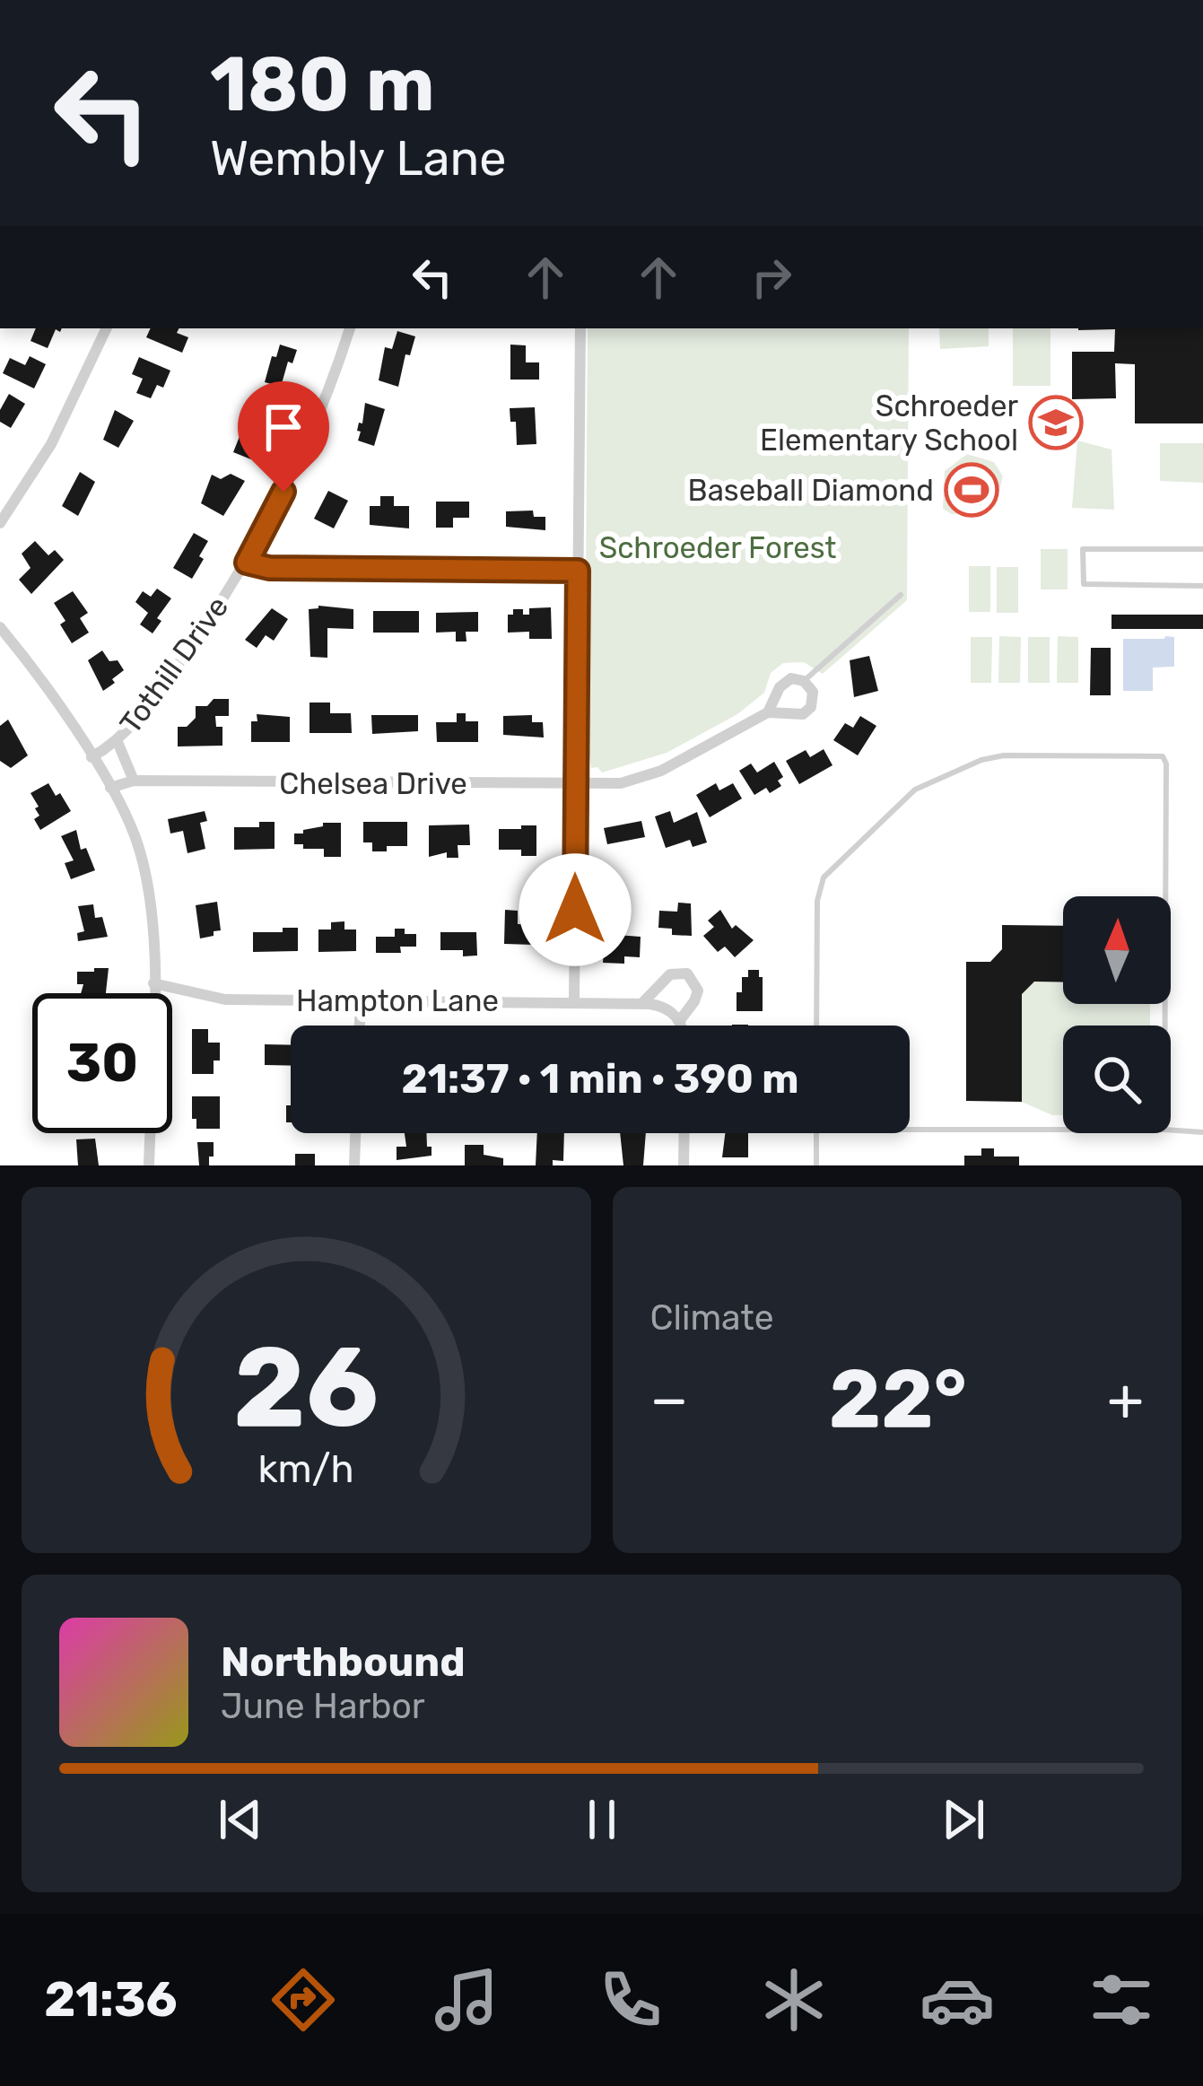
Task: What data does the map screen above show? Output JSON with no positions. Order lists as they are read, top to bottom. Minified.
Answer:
{"streets":{"street":["Tothill Drive","Chelsea Drive","Hampton Lane"]},"parks":["Schroeder Forest"],"places":{"school or university":["Schroeder Elementary School"],"sports":["Baseball Diamond"]},"north":"top","page":{"turn":["180 m","Wembly Lane"],"limit":"30","trip":"21:37 · 1 min · 390 m","tile":"Climate","heat":["−","22°","+"],"song":["Northbound","June Harbor"],"tabs":"21:36","gauge":["26","km/h"]}}
